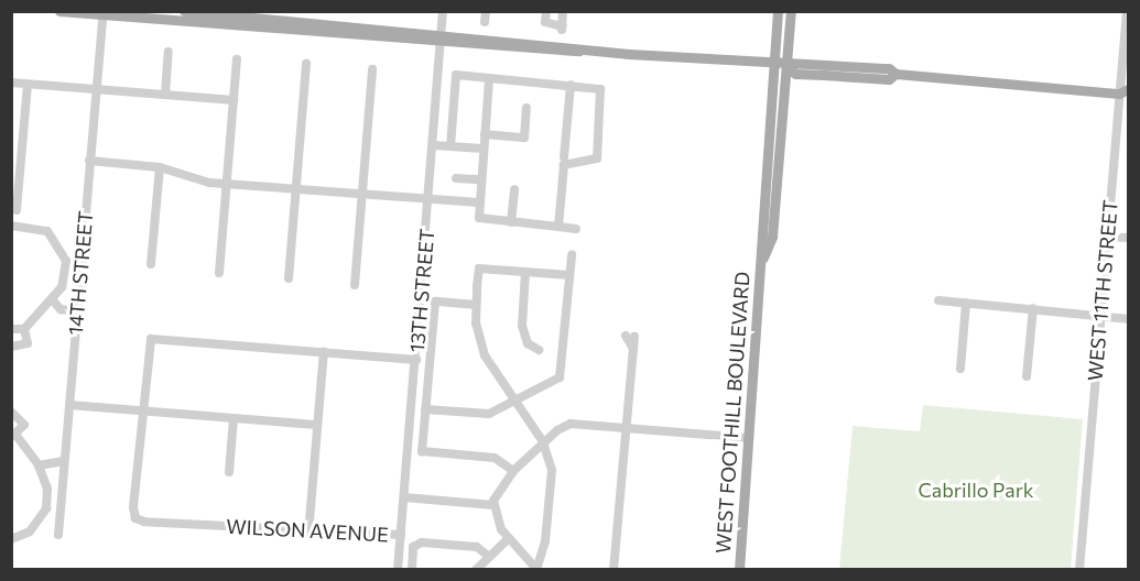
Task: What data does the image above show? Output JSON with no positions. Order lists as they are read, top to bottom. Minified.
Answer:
{"streets":{"main road":["WEST FOOTHILL BOULEVARD"],"street":["14TH STREET","13TH STREET","WEST 11TH STREET","WILSON AVENUE"]},"crossings":[["13TH STREET","WILSON AVENUE"]],"parks":["Cabrillo Park"]}
